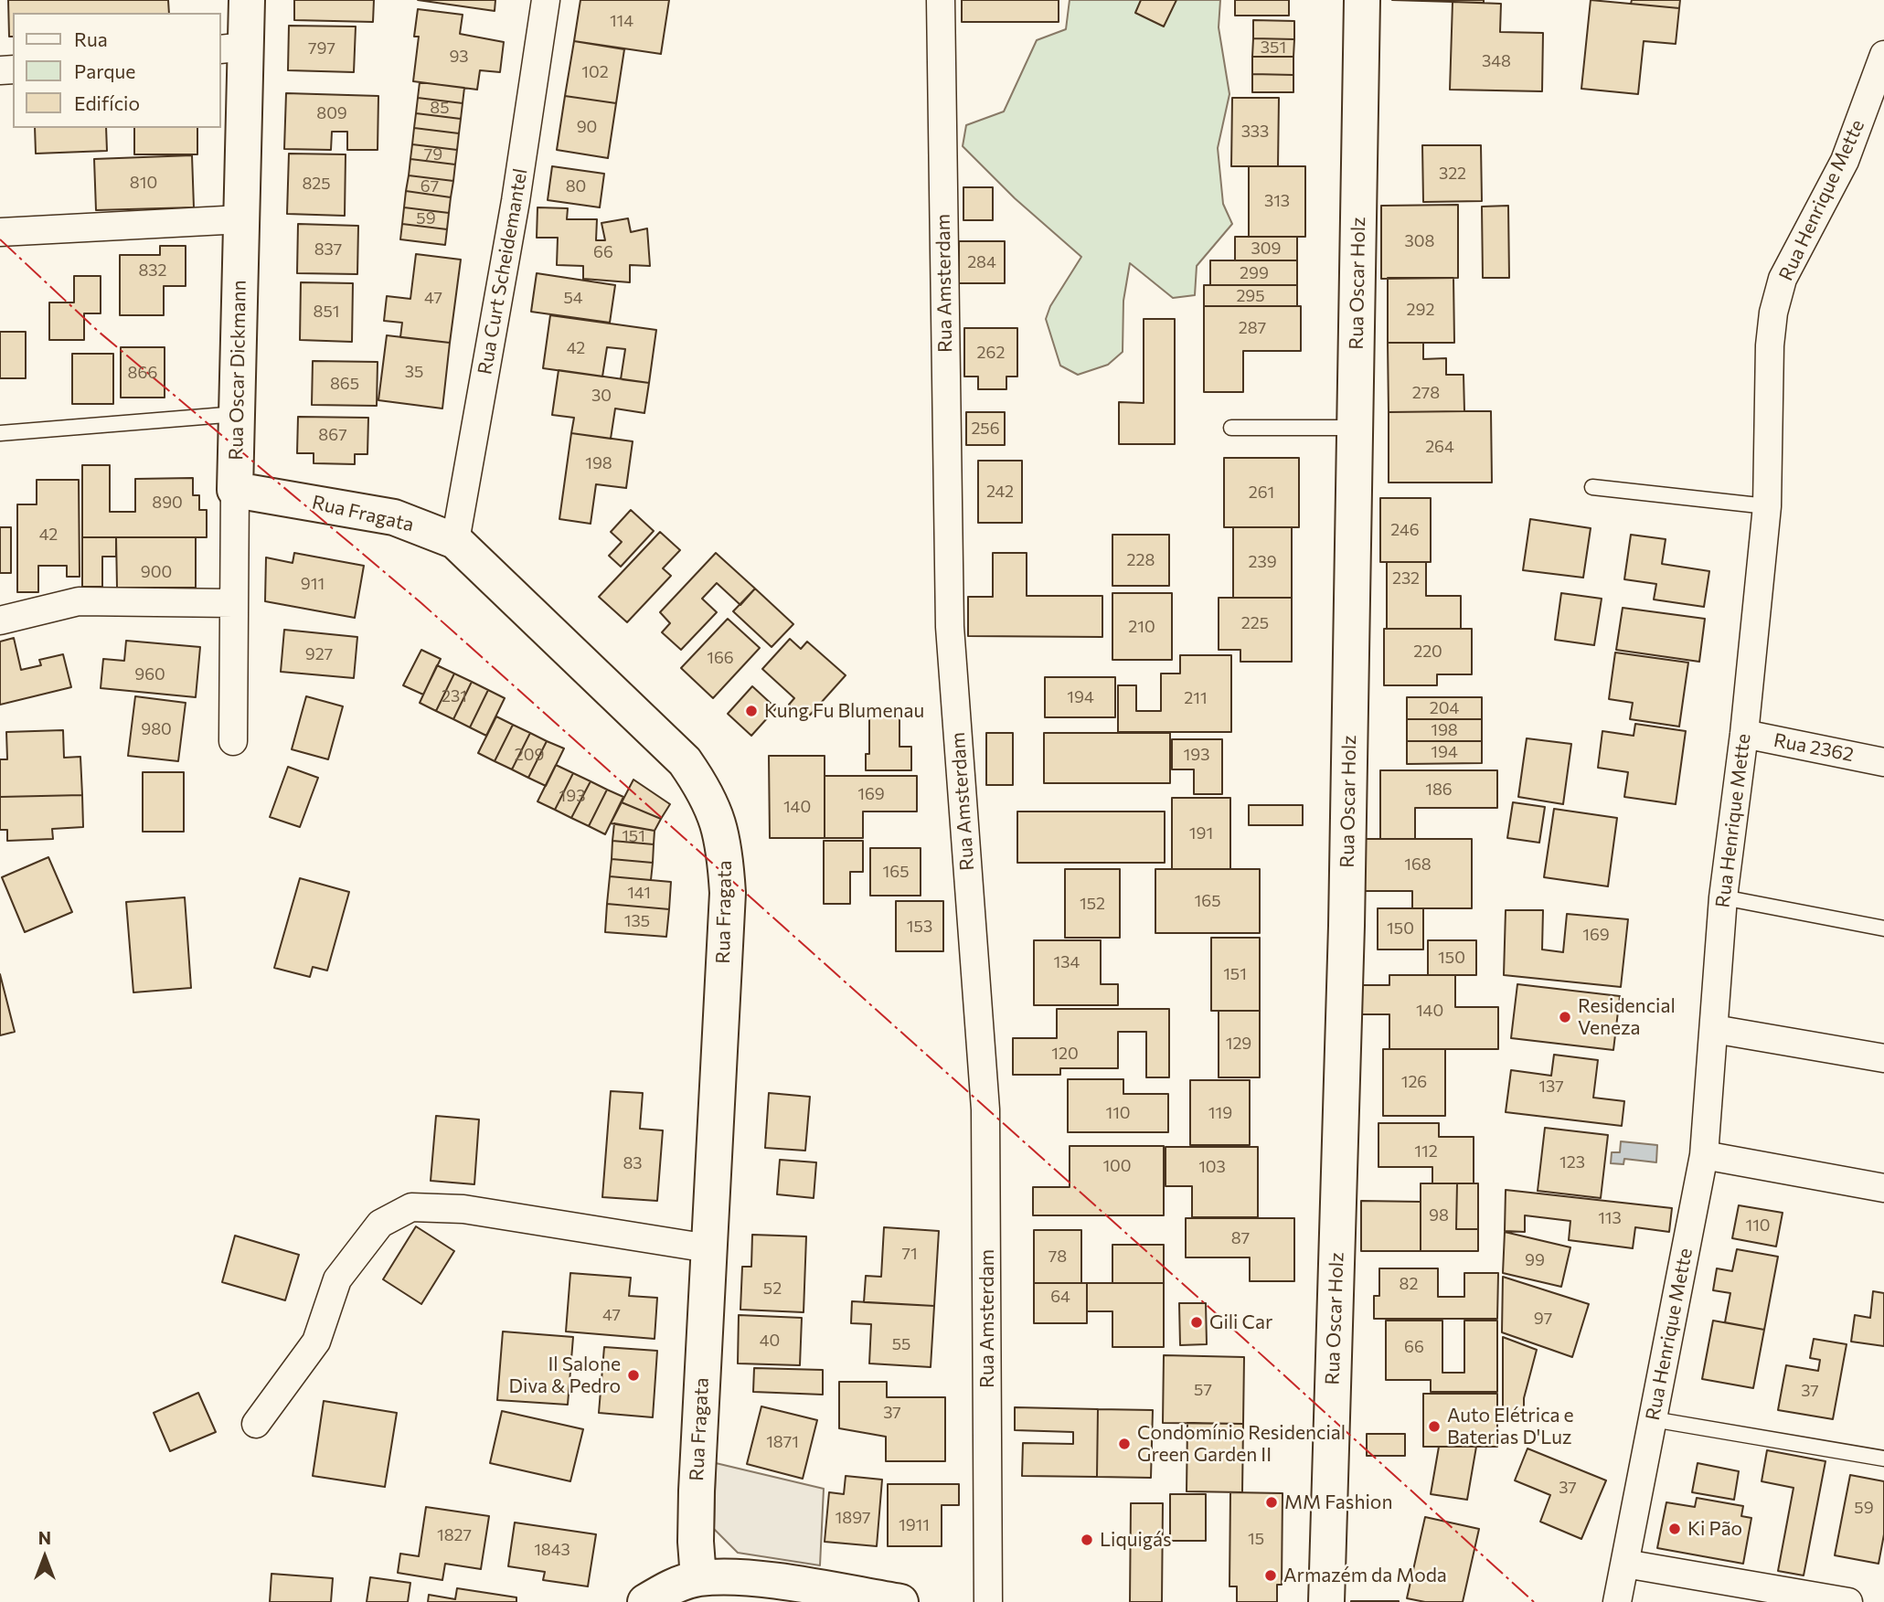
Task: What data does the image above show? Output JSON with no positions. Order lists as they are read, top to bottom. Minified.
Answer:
{"streets":{"street":["Rua Henrique Mette","Rua Curt Scheidemantel","Rua Amsterdam","Rua Oscar Holz","Rua Oscar Dickmann","Rua Fragata","Rua 2362"]},"crossings":[["Rua Henrique Mette","Rua 2362"],["Rua Curt Scheidemantel","Rua Fragata"],["Rua Oscar Dickmann","Rua Fragata"]],"places":["Kung Fu Blumenau","Residencial Veneza","Gili Car","Il Salone Diva & Pedro","Auto Elétrica e Baterias D'Luz","Condomínio Residencial Green Garden II","MM Fashion","Ki Pão","Liquigás","Armazém da Moda"],"house_numbers":["114","351","797","93","348","102","85","809","90","333","79","322","810","825","67","80","313","59","308","309","837","66","284","832","299","295","47","54","292","851","287","42","262","35","866","865","278","30","256","867","264","198","242","261","890","246","42","228","239","900","232","911","225","210","220","927","166","960","231","194","211","204","980","198","194","209","193","186","169","193","140","191","151","168","165","141","165","152","135","153","150","169","150","134","151","140","129","120","126","137","110","119","112","123","83","100","103","98","113","110","87","71","78","99","82","52","64","47","97","40","55","66","57","37","37","1871","37","59","1897","1911","1827","15","1843"],"legend":["Rua","Parque","Edifício"],"north":"top"}
